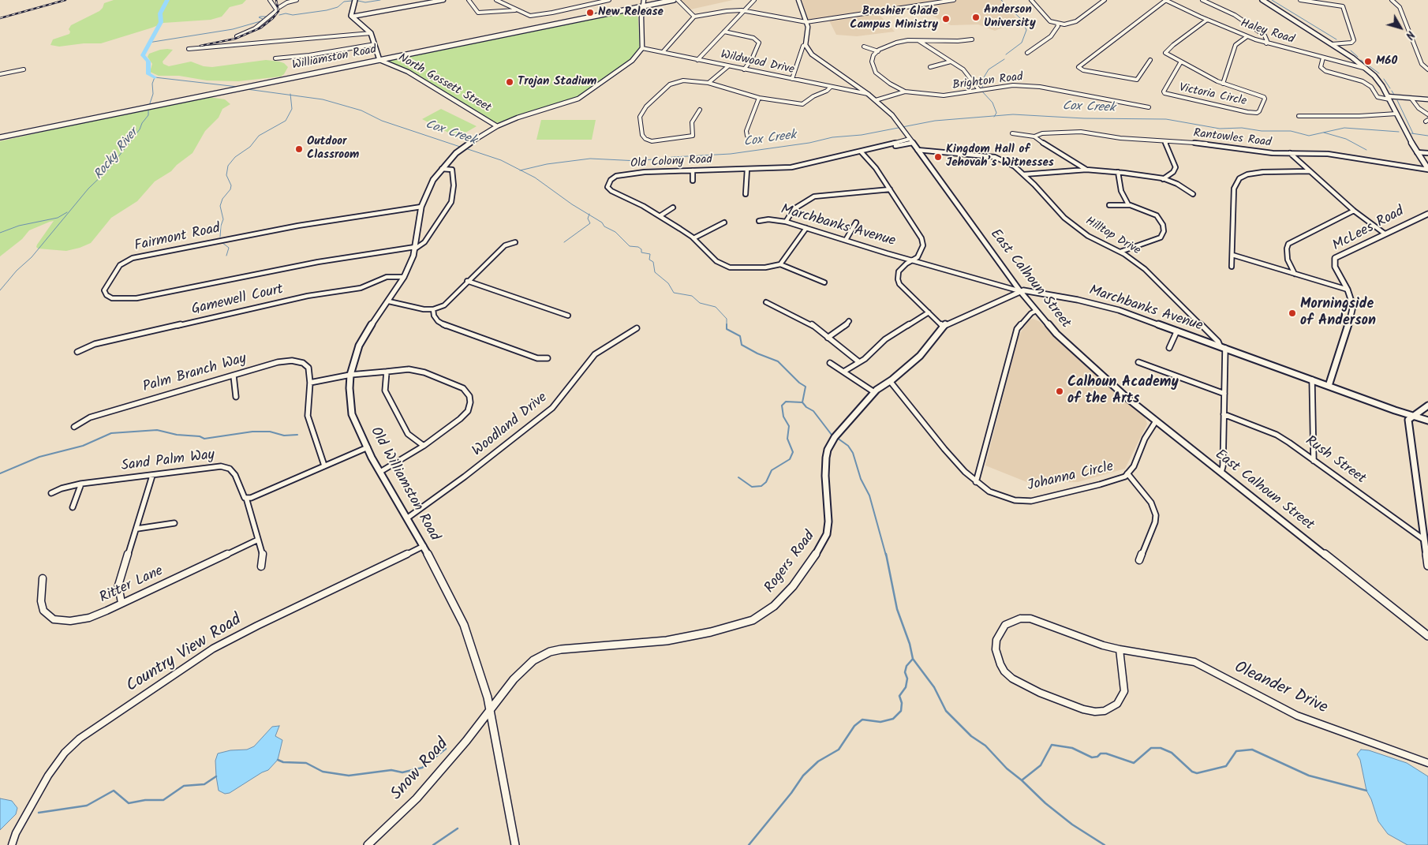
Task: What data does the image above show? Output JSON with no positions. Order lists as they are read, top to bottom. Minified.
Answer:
{"streets":{"main road":["Williamston Road","North Gossett Street"],"street":["Haley Road","Wildwood Drive","Brighton Road","Victoria Circle","Rantowles Road","Old Colony Road","Marchbanks Avenue","McLees Road","Hilltop Drive","Fairmont Road","East Calhoun Street","Gamewell Court","Palm Branch Way","Woodland Drive","Rush Street","Sand Palm Way","Johanna Circle","Old Williamston Road","Rogers Road","Ritter Lane","Country View Road","Oleander Drive","Snow Road"]},"crossings":[["Williamston Road","North Gossett Street"],["Wildwood Drive","East Calhoun Street"],["Wildwood Drive","Old Williamston Road"],["Brighton Road","East Calhoun Street"],["North Gossett Street","Old Williamston Road"],["Old Colony Road","East Calhoun Street"],["Marchbanks Avenue","McLees Road"],["Marchbanks Avenue","Hilltop Drive"],["Marchbanks Avenue","East Calhoun Street"],["Marchbanks Avenue","Rogers Road"],["Hilltop Drive","East Calhoun Street"],["Fairmont Road","Old Williamston Road"],["East Calhoun Street","Johanna Circle"],["East Calhoun Street","Rogers Road"],["Gamewell Court","Old Williamston Road"],["Woodland Drive","Old Williamston Road"],["Sand Palm Way","Ritter Lane"],["Johanna Circle","Rogers Road"],["Old Williamston Road","Rogers Road"],["Old Williamston Road","Country View Road"],["Old Williamston Road","Snow Road"],["Rogers Road","Snow Road"]],"water":["Cox Creek","Rocky River"],"places":["New Release","Anderson University","Brashier Glade Campus Ministry","M60","Trojan Stadium","Outdoor Classroom","Kingdom Hall of Jehovah’s Witnesses","Morningside of Anderson","Calhoun Academy of the Arts"],"north":"bottom right"}
